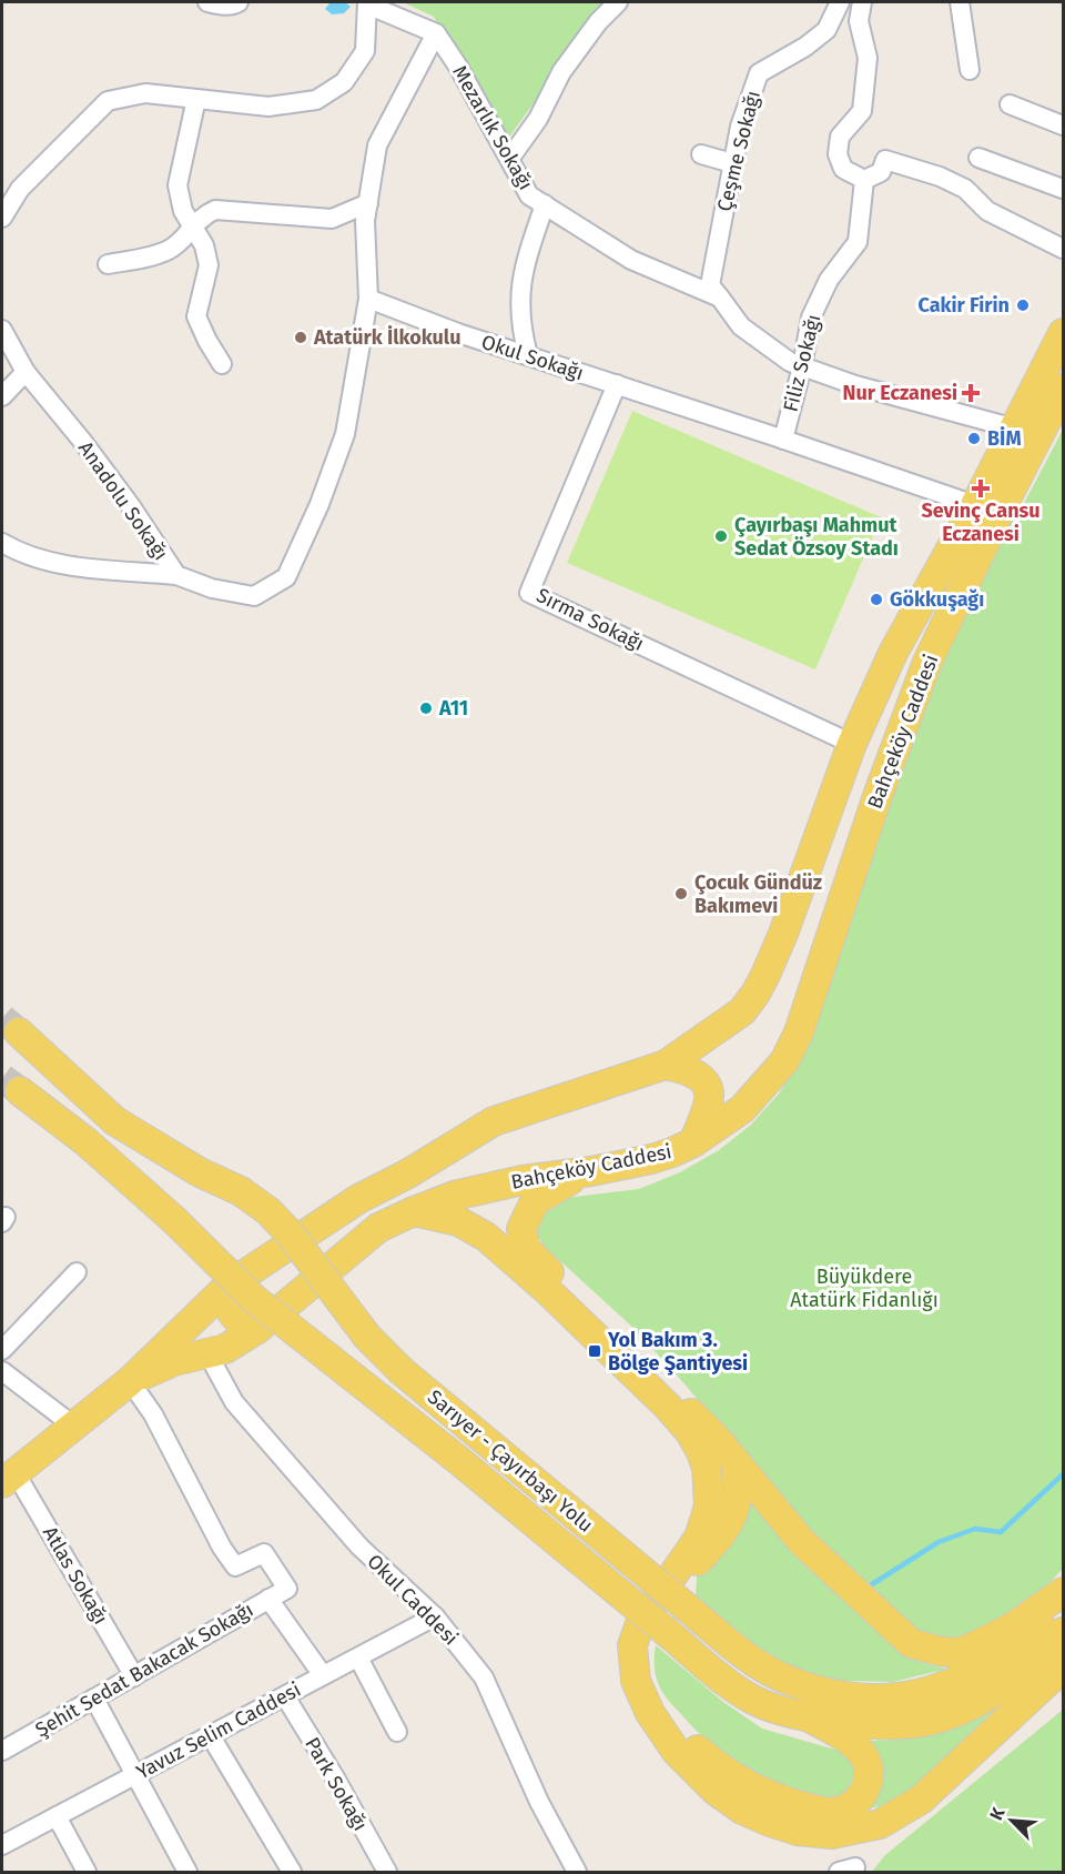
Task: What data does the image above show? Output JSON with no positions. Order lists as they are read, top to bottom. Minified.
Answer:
{"streets":{"main road":["Bahçeköy Caddesi","Sarıyer - Çayırbaşı Yolu"],"street":["Mezarlık Sokağı","Çeşme Sokağı","Okul Sokağı","Filiz Sokağı","Anadolu Sokağı","Sırma Sokağı","Atlas Sokağı","Okul Caddesi","Şehit Sedat Bakacak Sokağı","Yavuz Selim Caddesi","Park Sokağı"]},"crossings":[["Mezarlık Sokağı","Çeşme Sokağı"],["Okul Sokağı","Filiz Sokağı"],["Okul Sokağı","Anadolu Sokağı"],["Okul Sokağı","Sırma Sokağı"],["Okul Sokağı","Bahçeköy Caddesi"],["Sırma Sokağı","Bahçeköy Caddesi"],["Bahçeköy Caddesi","Atlas Sokağı"],["Bahçeköy Caddesi","Okul Caddesi"],["Bahçeköy Caddesi","Şehit Sedat Bakacak Sokağı"],["Atlas Sokağı","Şehit Sedat Bakacak Sokağı"],["Okul Caddesi","Yavuz Selim Caddesi"],["Yavuz Selim Caddesi","Park Sokağı"]],"parks":["Büyükdere Atatürk Fidanlığı"],"places":{"other":["Cakir Firin","Atatürk İlkokulu","BİM","Çayırbaşı Mahmut Sedat Özsoy Stadı","Gökkuşağı","A11","Çocuk Gündüz Bakımevi"],"health":["Nur Eczanesi","Sevinç Cansu Eczanesi"],"transit":["Yol Bakım 3. Bölge Şantiyesi"]},"north":"top left"}
